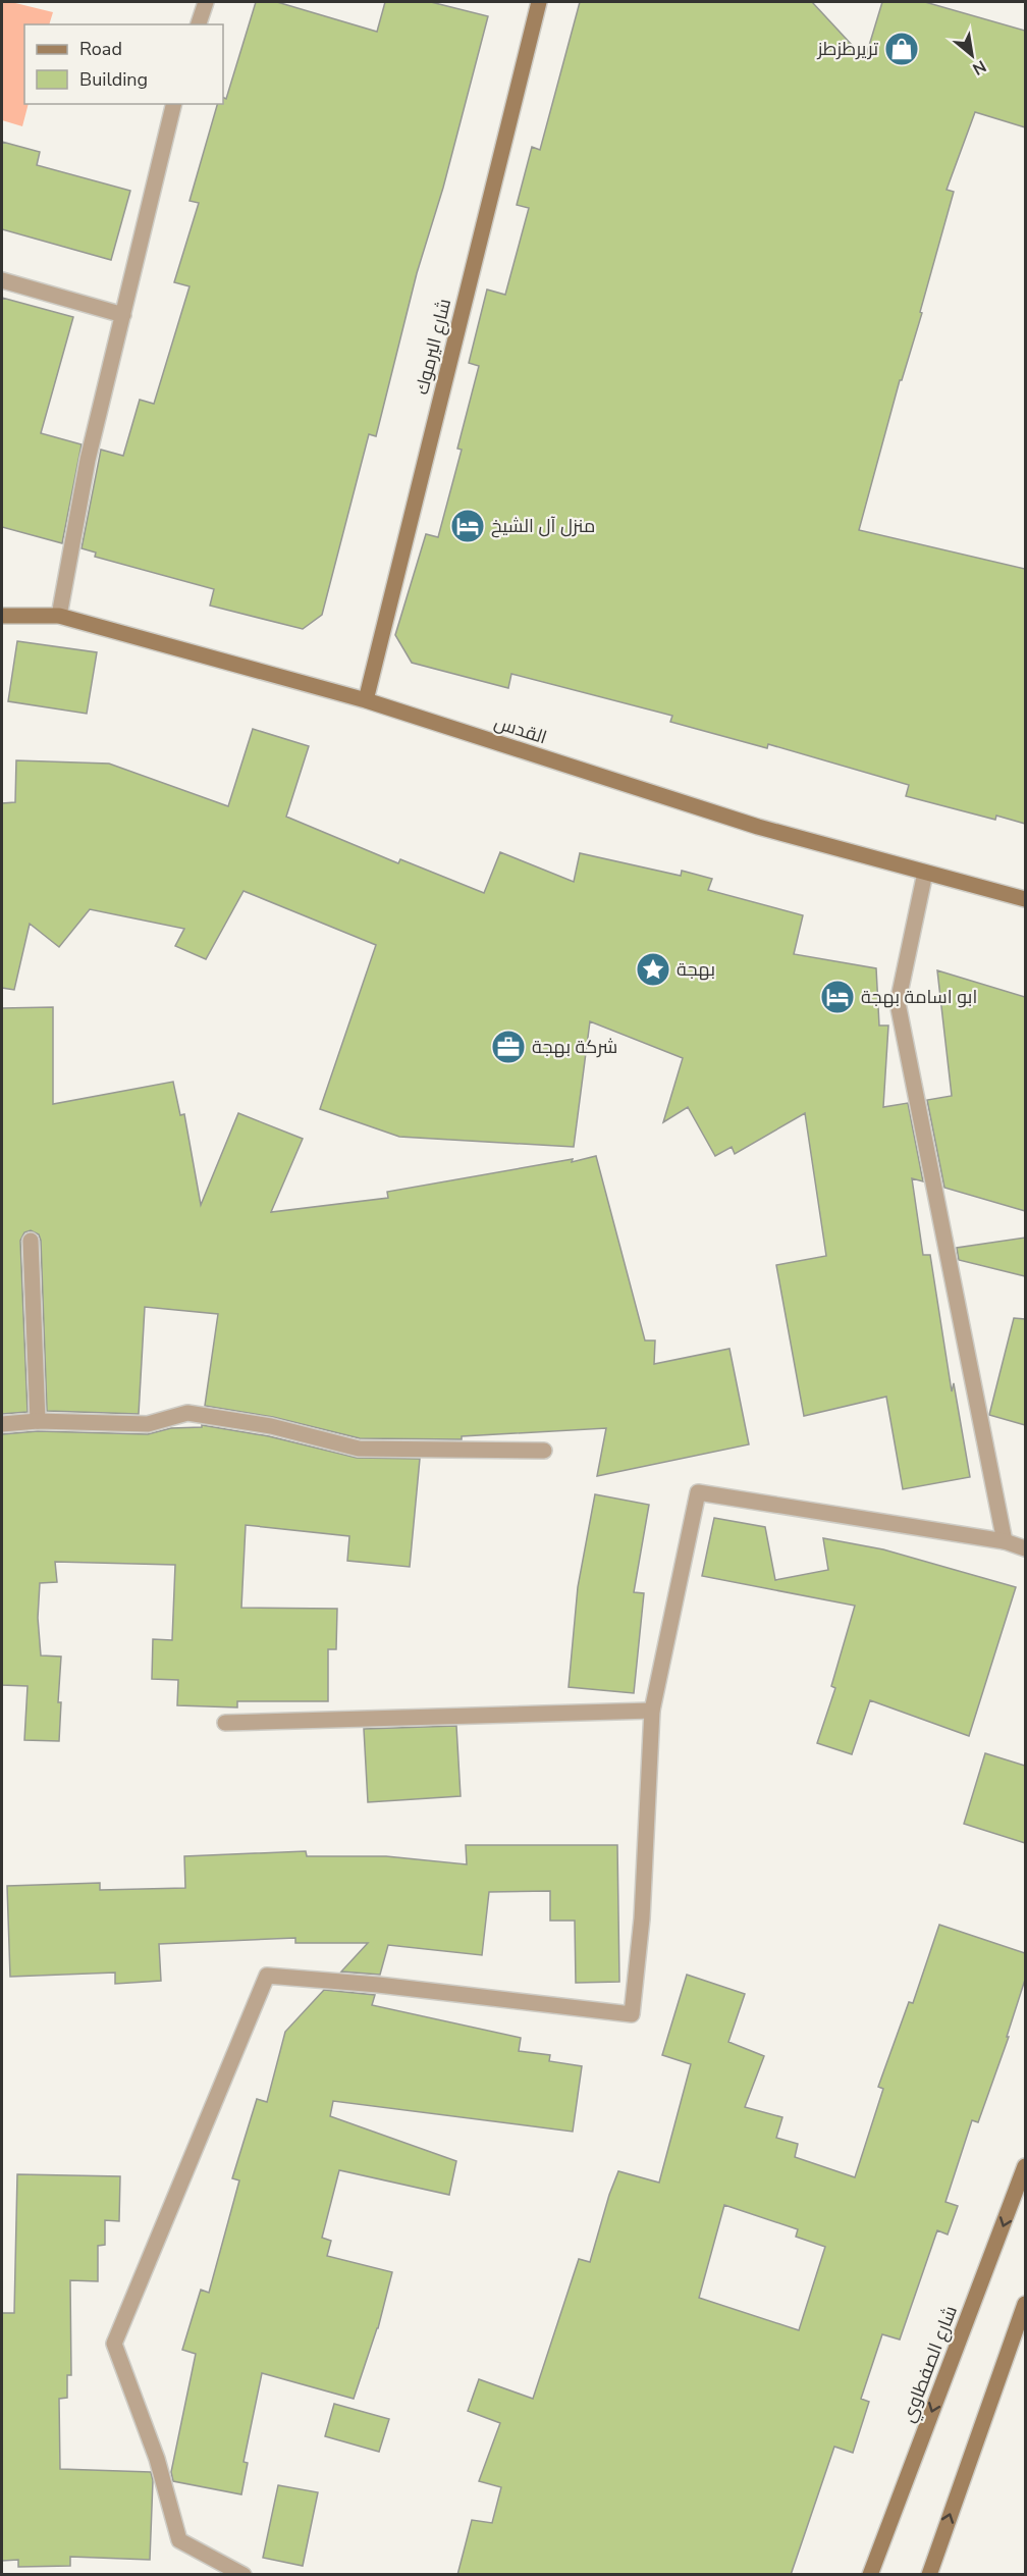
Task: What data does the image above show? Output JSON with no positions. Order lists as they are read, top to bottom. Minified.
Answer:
{"streets":{"main road":["شارع اليرموك","القدس","شارع الصفطاوي"]},"crossings":[["شارع اليرموك","القدس"]],"places":{"shop":["تريرطزطز"],"hotel":["منزل آل الشيخ","ابو اسامة بهجة"],"place":["بهجة"],"office":["شركة بهجة"]},"legend":["Road","Building"],"north":"bottom right"}
